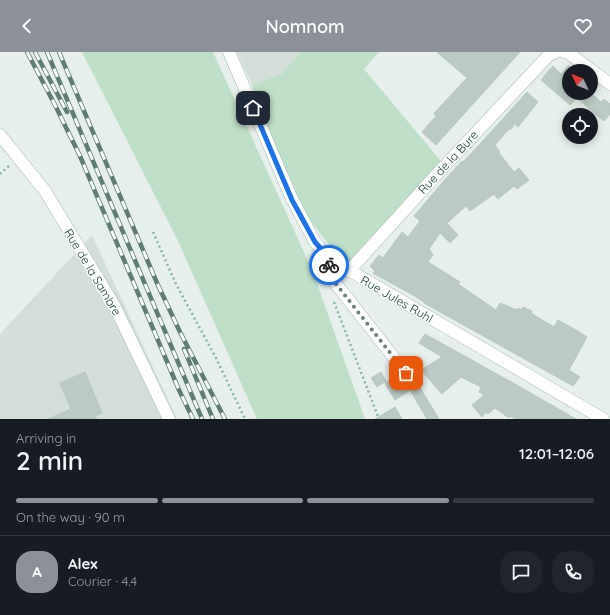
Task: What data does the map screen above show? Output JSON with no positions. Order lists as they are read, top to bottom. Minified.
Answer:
{"streets":{"street":["Rue de la Bure","Rue de la Sambre","Rue Jules Ruhl"]},"crossings":[["Rue de la Bure","Rue Jules Ruhl"]],"north":"top left","page":{"header":"Nomnom","heading":["2 min","Arriving in","12:01–12:06"],"panel":["Alex","Courier · 4.4"],"bar":"On the way · 90 m","round":"A"}}
